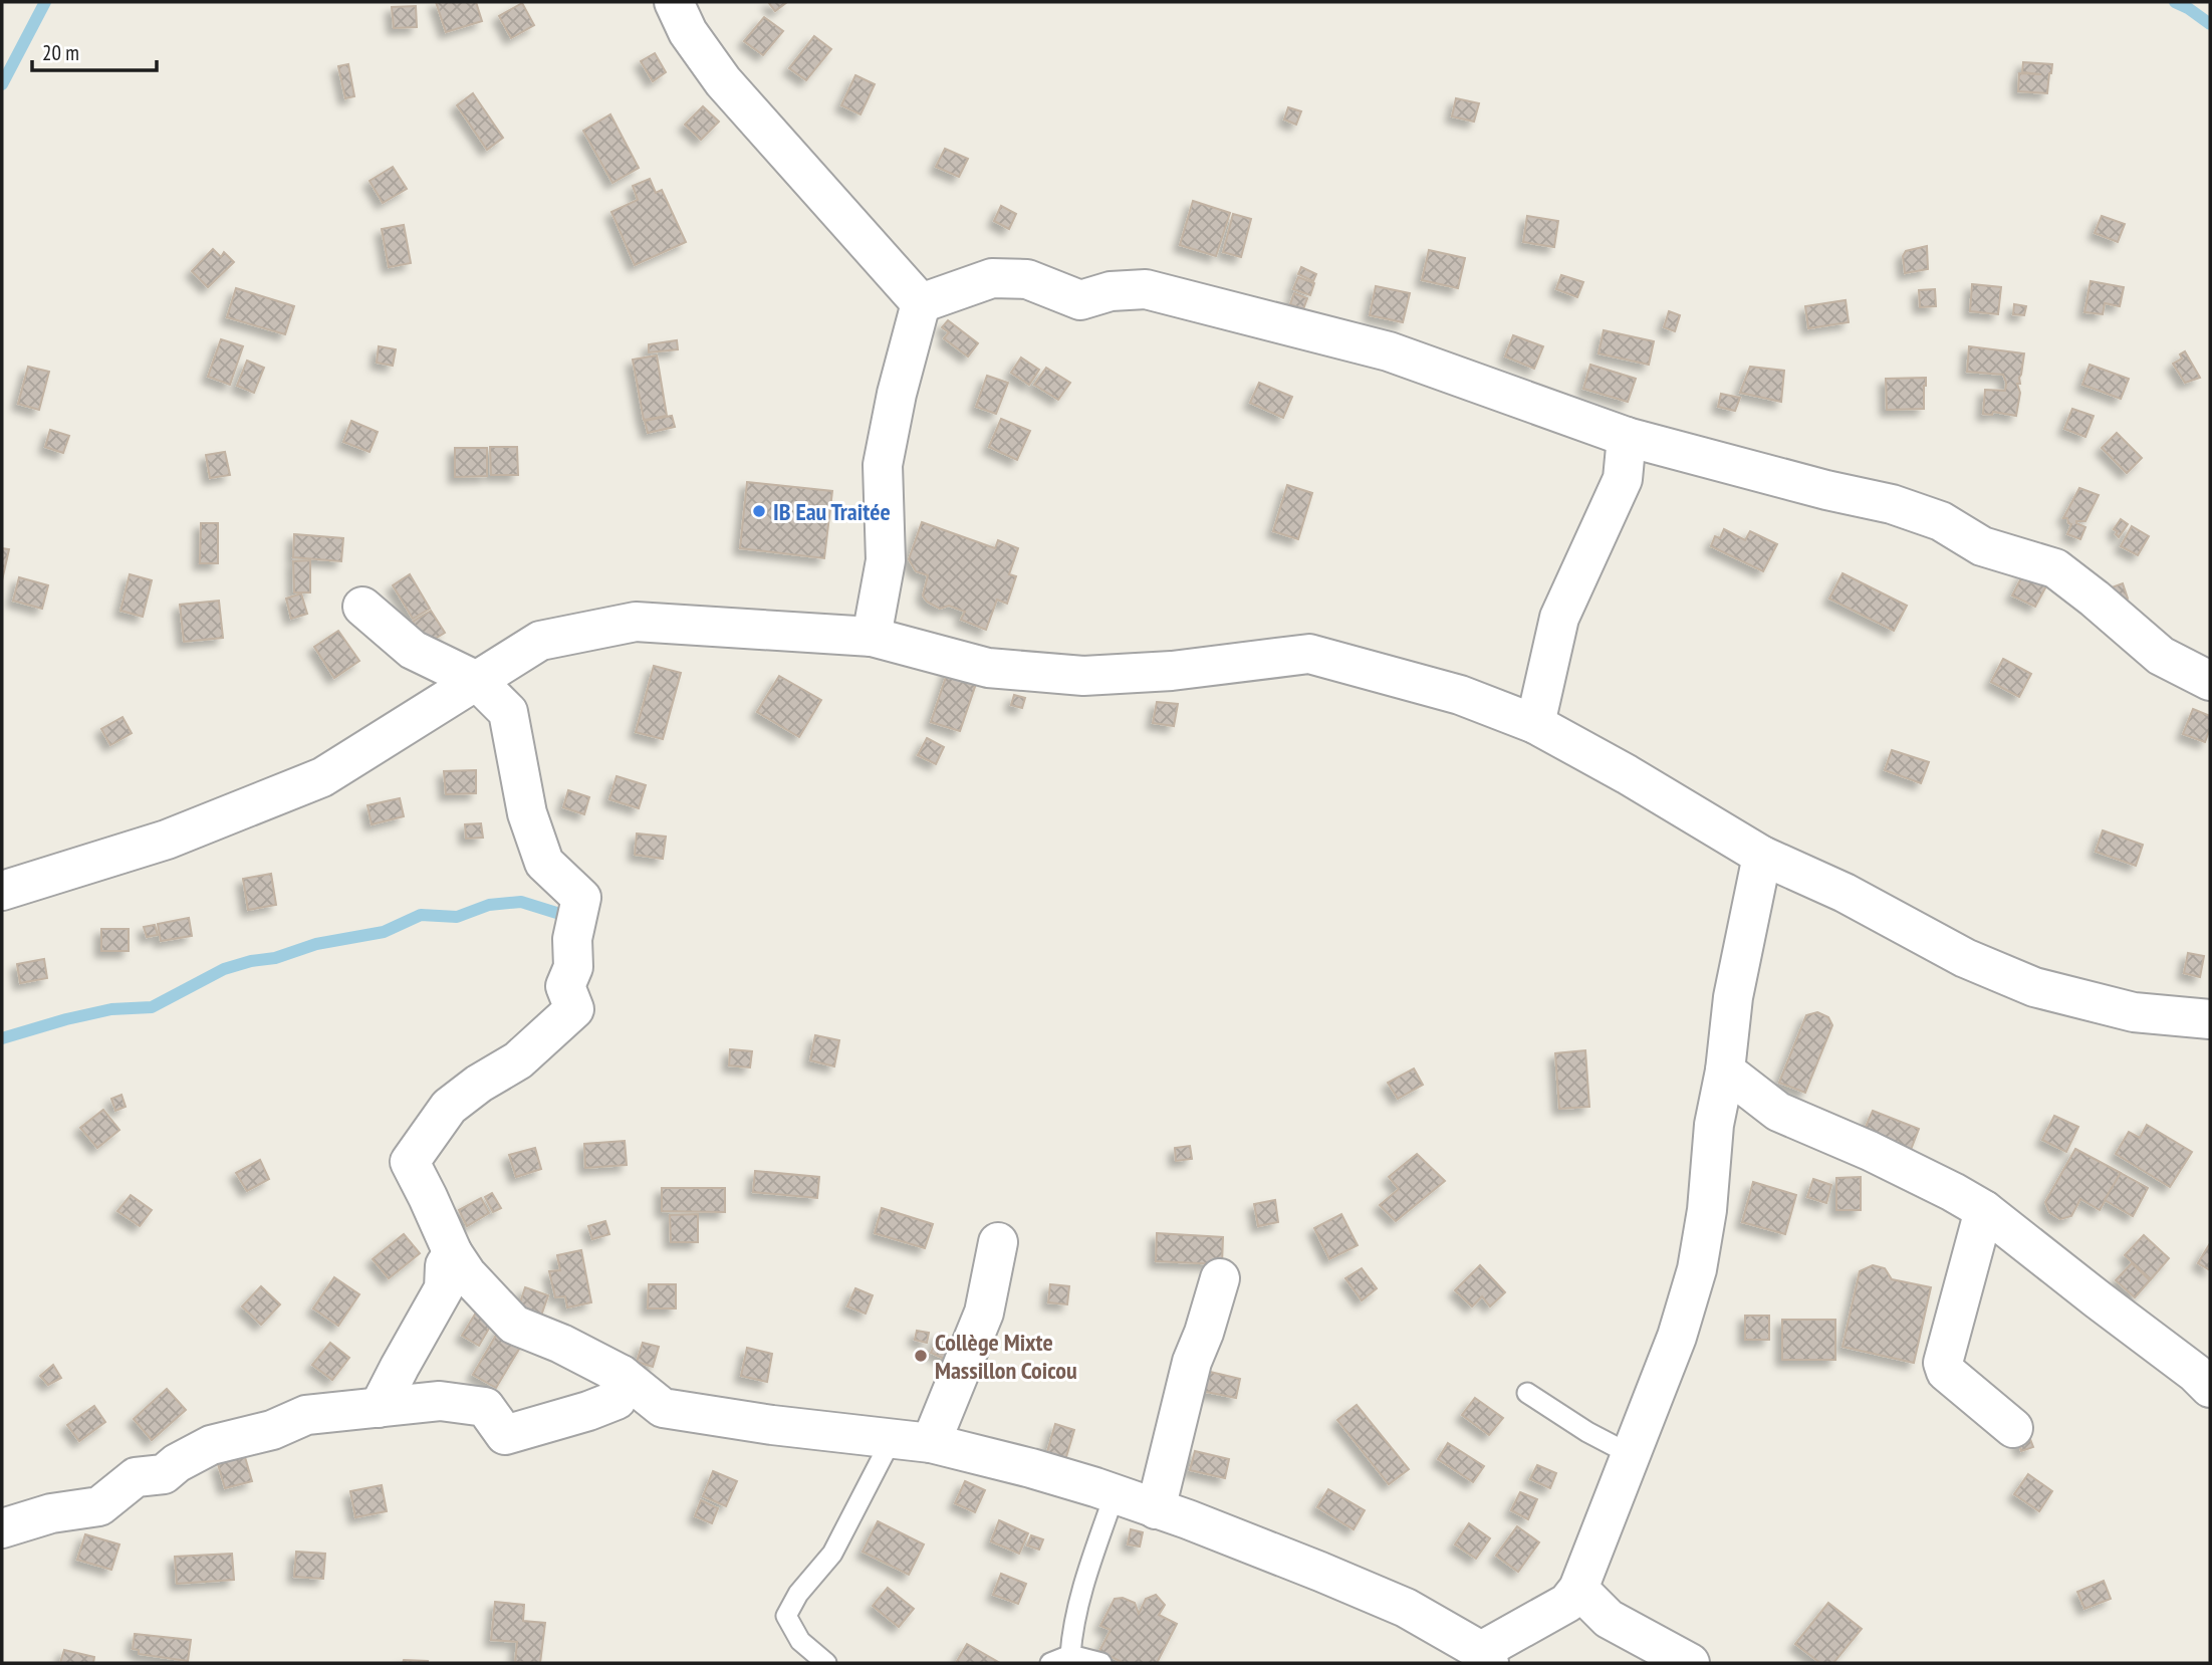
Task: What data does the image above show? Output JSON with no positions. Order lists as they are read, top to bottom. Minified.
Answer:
{"places":["IB Eau Traitée","Collège Mixte Massillon Coicou"],"scale_bar":"20 m"}
